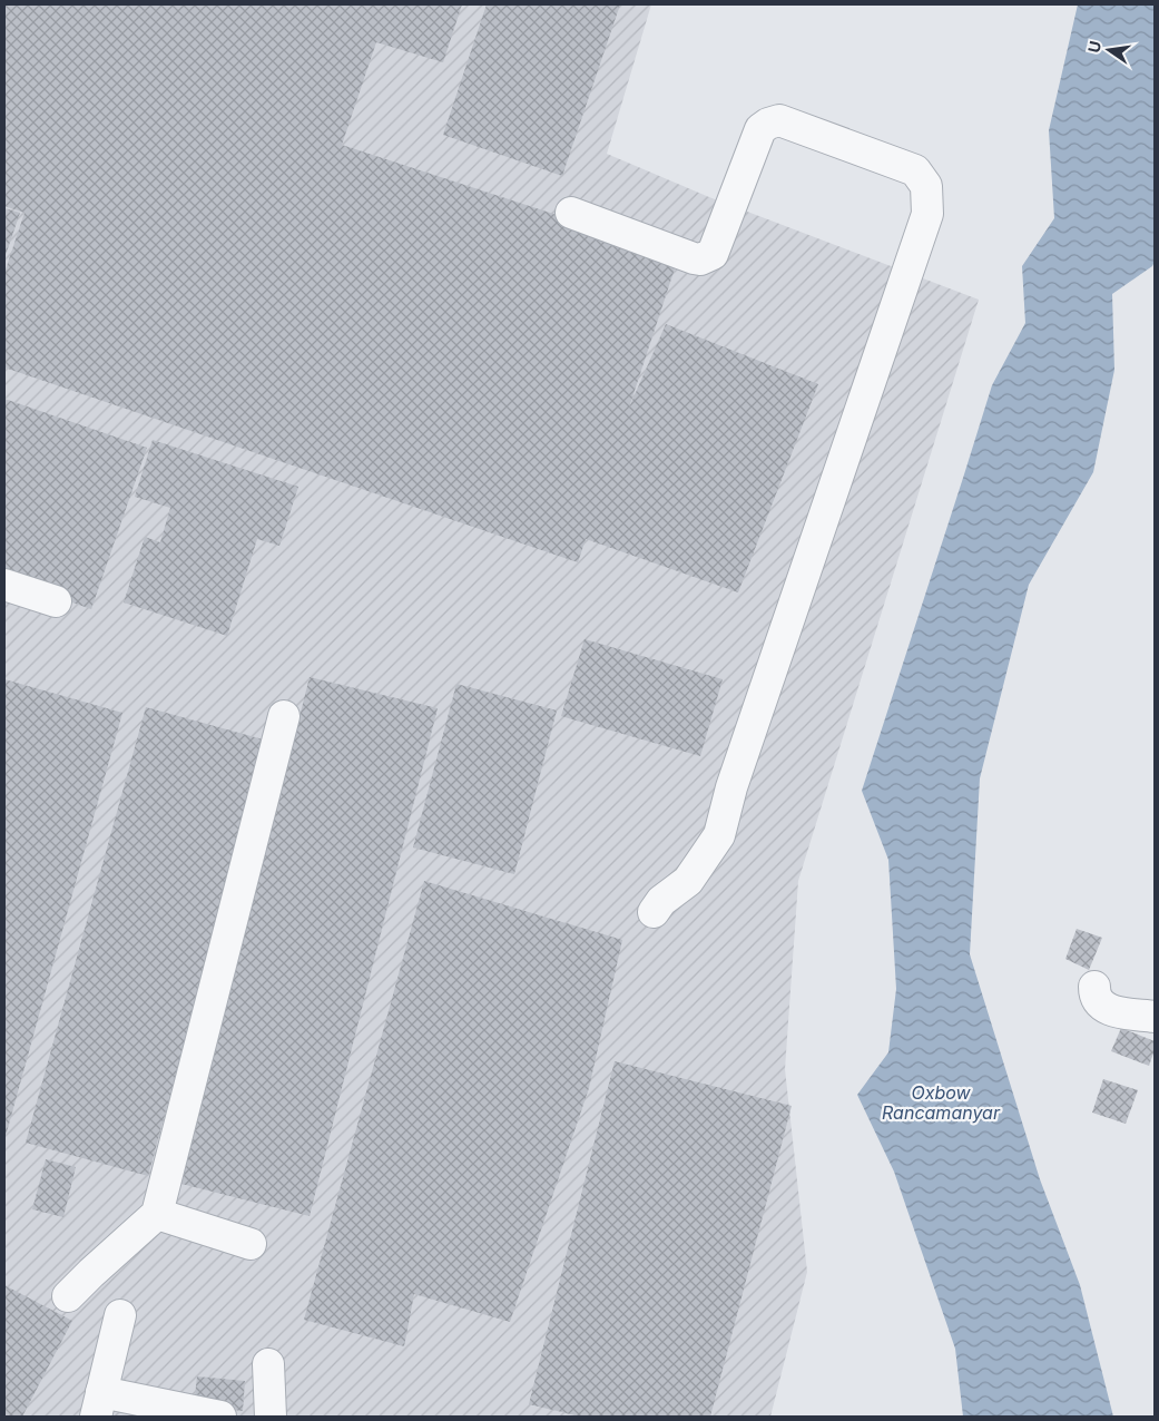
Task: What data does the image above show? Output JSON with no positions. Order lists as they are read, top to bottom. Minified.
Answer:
{"water":["Oxbow Rancamanyar"],"north":"left"}
